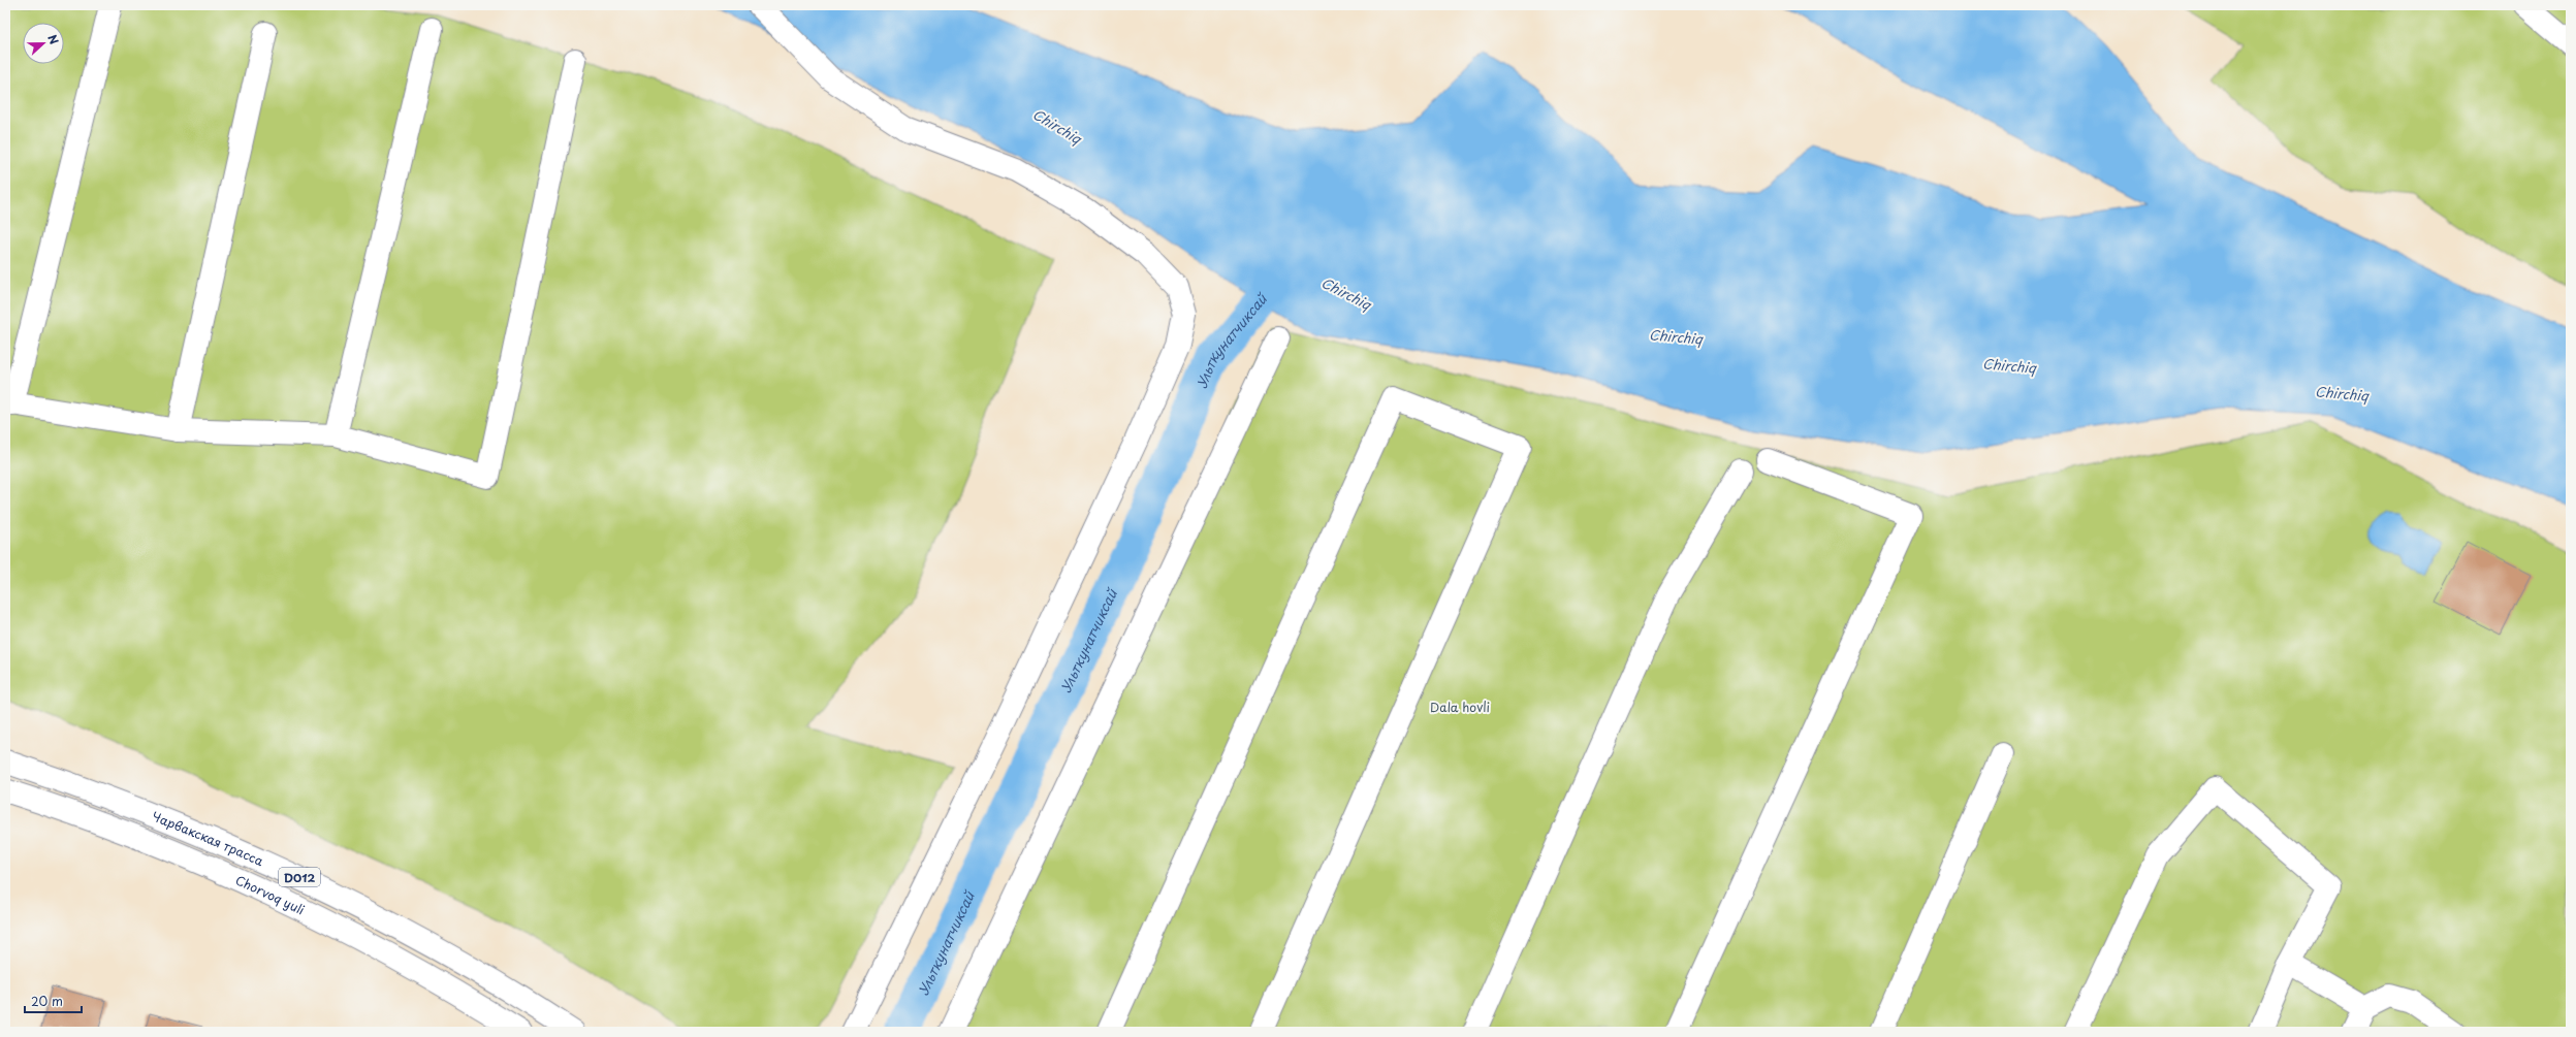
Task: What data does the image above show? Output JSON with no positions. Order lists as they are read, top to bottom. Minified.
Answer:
{"streets":{"main road":["Чарвакская трасса","D012","Chorvoq yuli"]},"water":["Chirchiq","Ульткунатчиксай"],"parks":["Dala hovli"],"scale_bar":"20 m","north":"right"}
